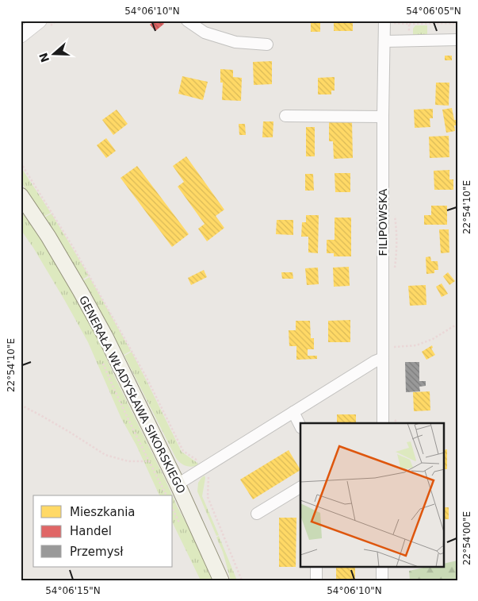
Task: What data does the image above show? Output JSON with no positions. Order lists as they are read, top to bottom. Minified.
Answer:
{"streets":{"main road":["GENERAŁA WŁADYSŁAWA SIKORSKIEGO"],"street":["FILIPOWSKA"]},"legend":["Mieszkania","Handel","Przemysł"],"north":"left","coordinates":["54°06'10\"N","54°06'05\"N","22°54'10\"E","22°54'00\"E","54°06'15\"N"]}
